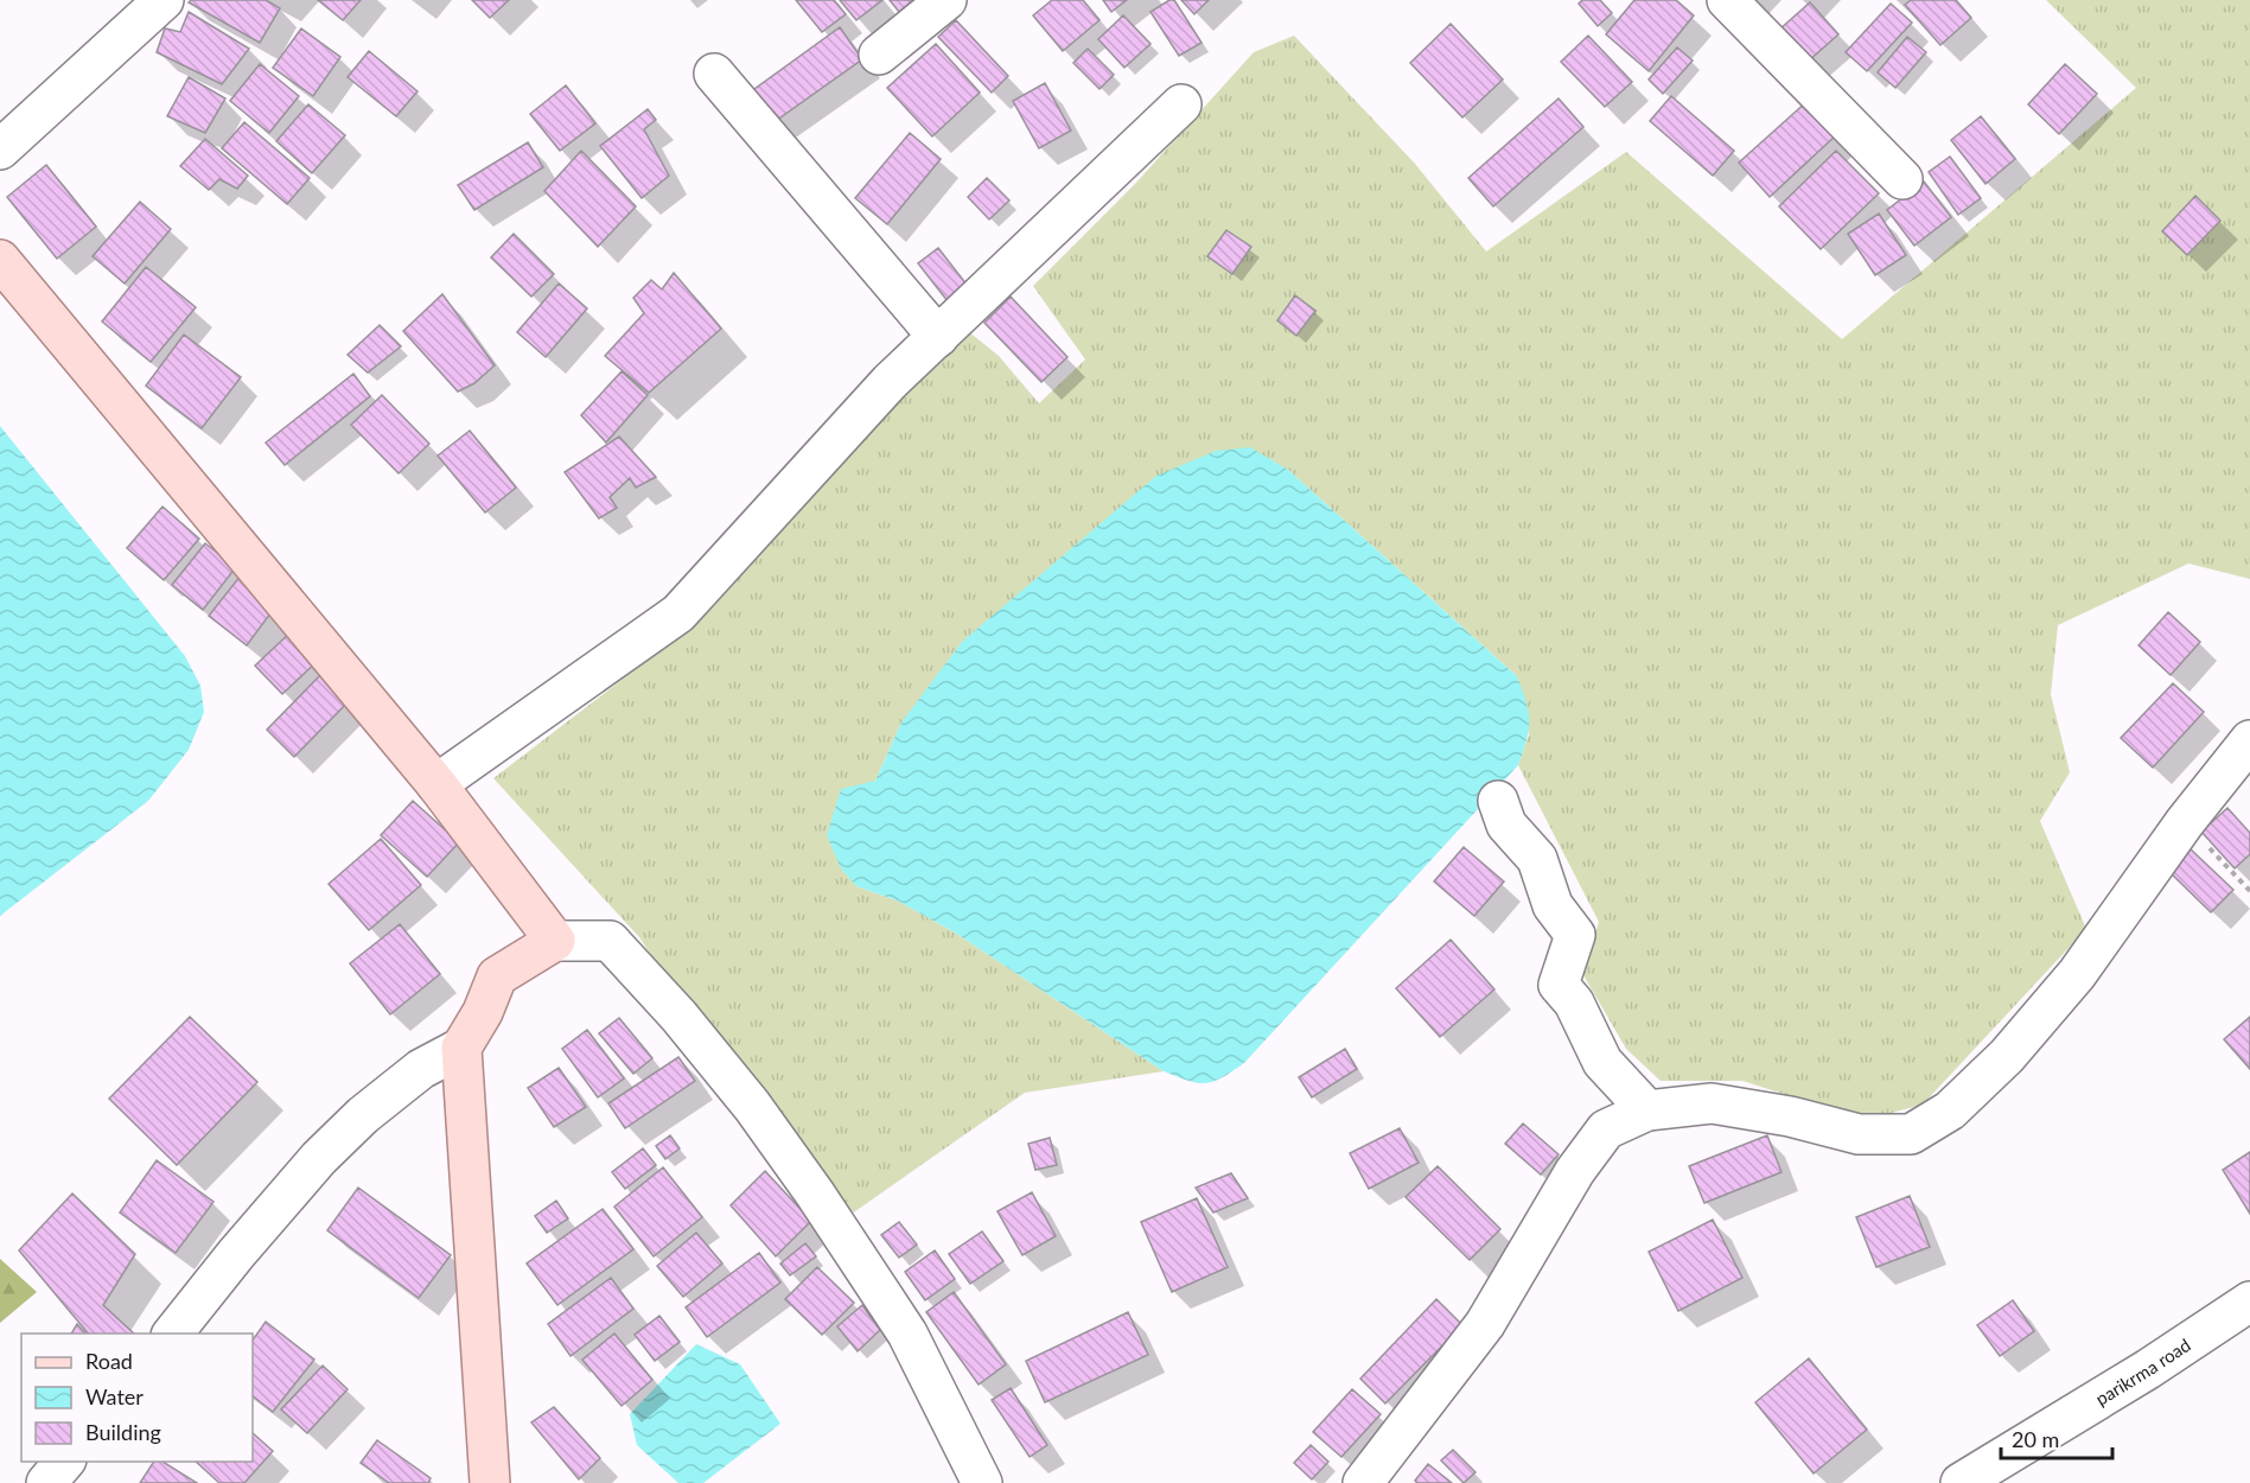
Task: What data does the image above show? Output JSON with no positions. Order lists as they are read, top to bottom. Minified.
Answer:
{"streets":{"street":["parikrma road"]},"legend":["Road","Water","Building"],"scale_bar":"20 m"}
